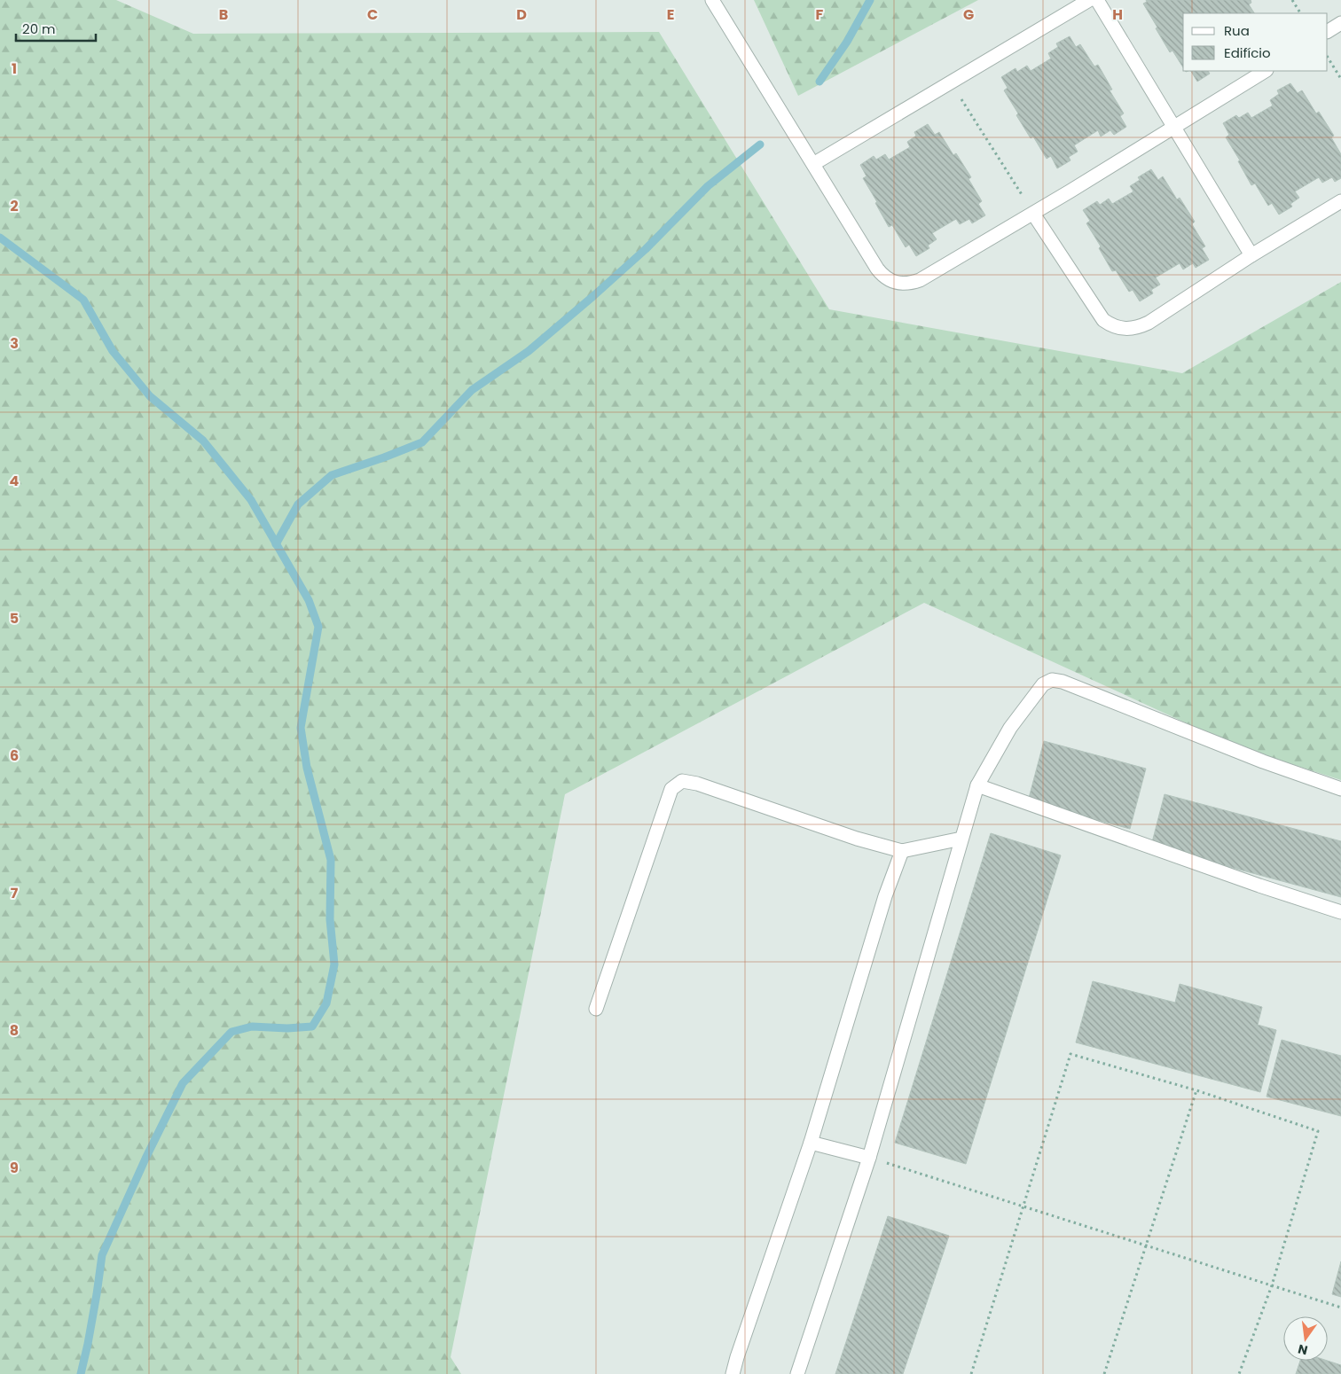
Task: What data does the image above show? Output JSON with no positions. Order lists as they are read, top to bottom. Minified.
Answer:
{"legend":["Rua","Edifício"],"scale_bar":"20 m","north":"bottom","grid":{"columns":["B","C","D","E","F","G","H"],"rows":["1","2","3","4","5","6","7","8","9"]}}
